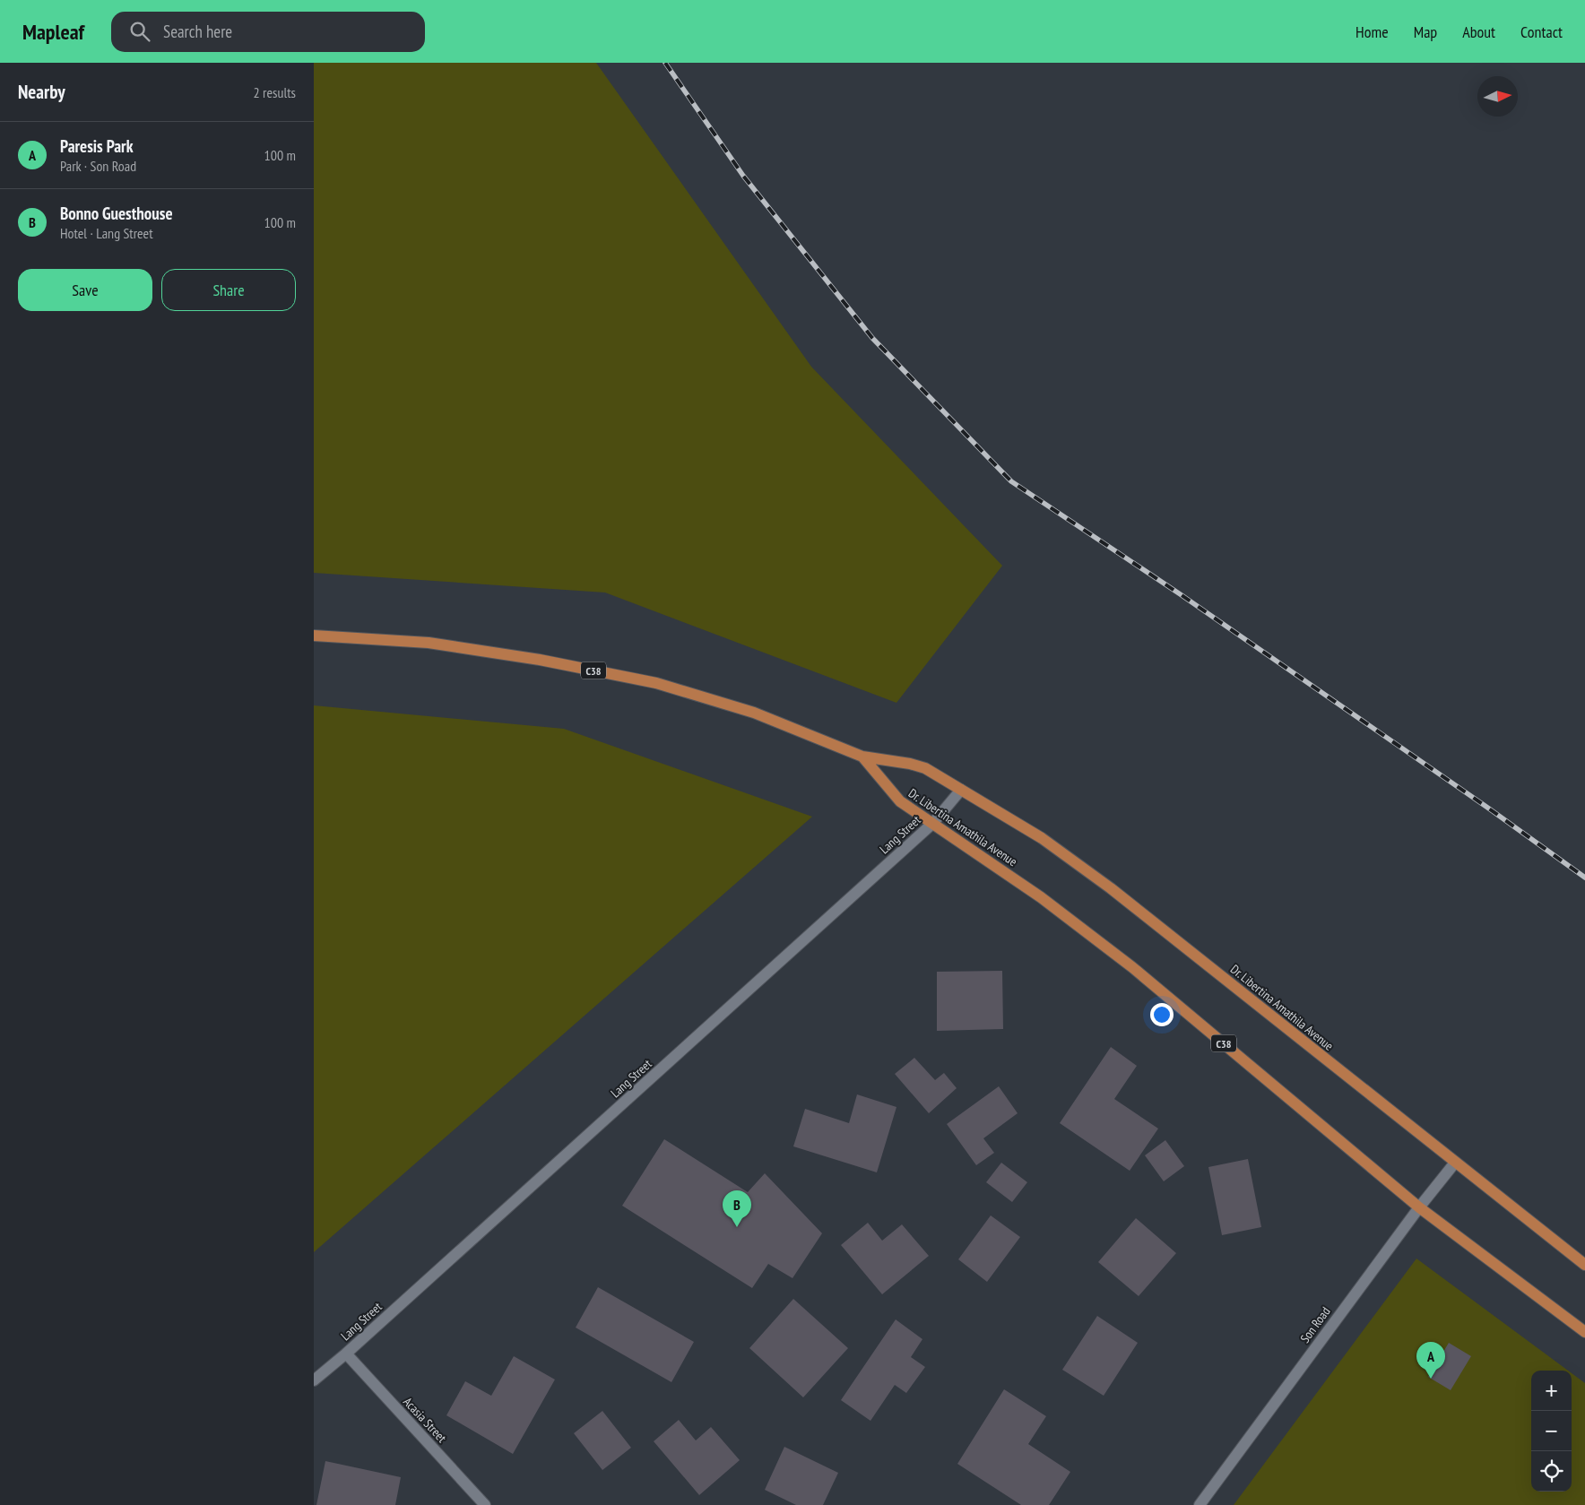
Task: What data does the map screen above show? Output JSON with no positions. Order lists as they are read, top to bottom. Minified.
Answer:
{"streets":{"main road":["C38","Dr. Libertina Amathila Avenue"],"street":["Lang Street","Son Road","Acasia Street"]},"crossings":[["C38","Dr. Libertina Amathila Avenue"],["Dr. Libertina Amathila Avenue","Lang Street"],["Dr. Libertina Amathila Avenue","Son Road"],["Lang Street","Acasia Street"]],"north":"right","page":{"header":"Mapleaf","search":"Search here","nav":["Home","Map","About","Contact"],"heading":["Nearby","2 results"],"list":[{"mark":"A","name":"Paresis Park","note":"Park · Son Road","value":"100 m"},{"mark":"B","name":"Bonno Guesthouse","note":"Hotel · Lang Street","value":"100 m"}],"buttons":["Save","Share"],"pins":["B","A"],"map_buttons":["+","−"]}}
